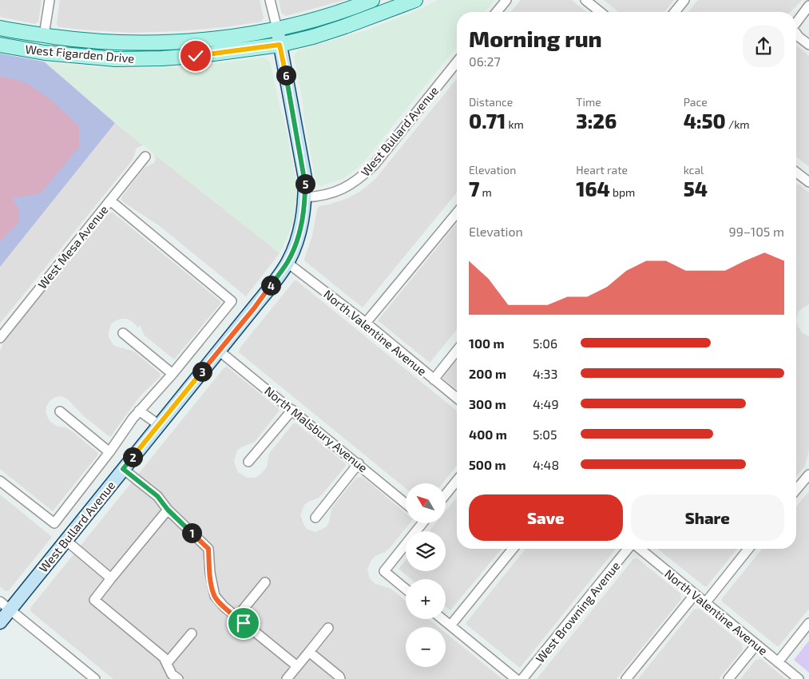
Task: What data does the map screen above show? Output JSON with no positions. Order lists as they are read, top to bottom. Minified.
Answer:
{"streets":{"main road":["West Figarden Drive"],"street":["West Bullard Avenue","West Mesa Avenue","North Valentine Avenue","North Malsbury Avenue","West Browning Avenue"]},"crossings":[["West Bullard Avenue","West Mesa Avenue"],["West Bullard Avenue","North Valentine Avenue"],["West Bullard Avenue","North Malsbury Avenue"]],"north":"top left","page":{"heading":["Morning run","06:27"],"pins":["6","5","4","3","2","1"],"stats":[["Distance","0.71 km"],["Time","3:26"],["Pace","4:50 /km"],["Elevation","7 m"],["Heart rate","164 bpm"],["kcal","54"]],"chart":["Elevation","99–105 m"],"list":[{"name":"100 m","note":"5:06"},{"name":"200 m","note":"4:33"},{"name":"300 m","note":"4:49"},{"name":"400 m","note":"5:05"},{"name":"500 m","note":"4:48"}],"map_buttons":["+","−"],"buttons":["Save","Share"]}}
